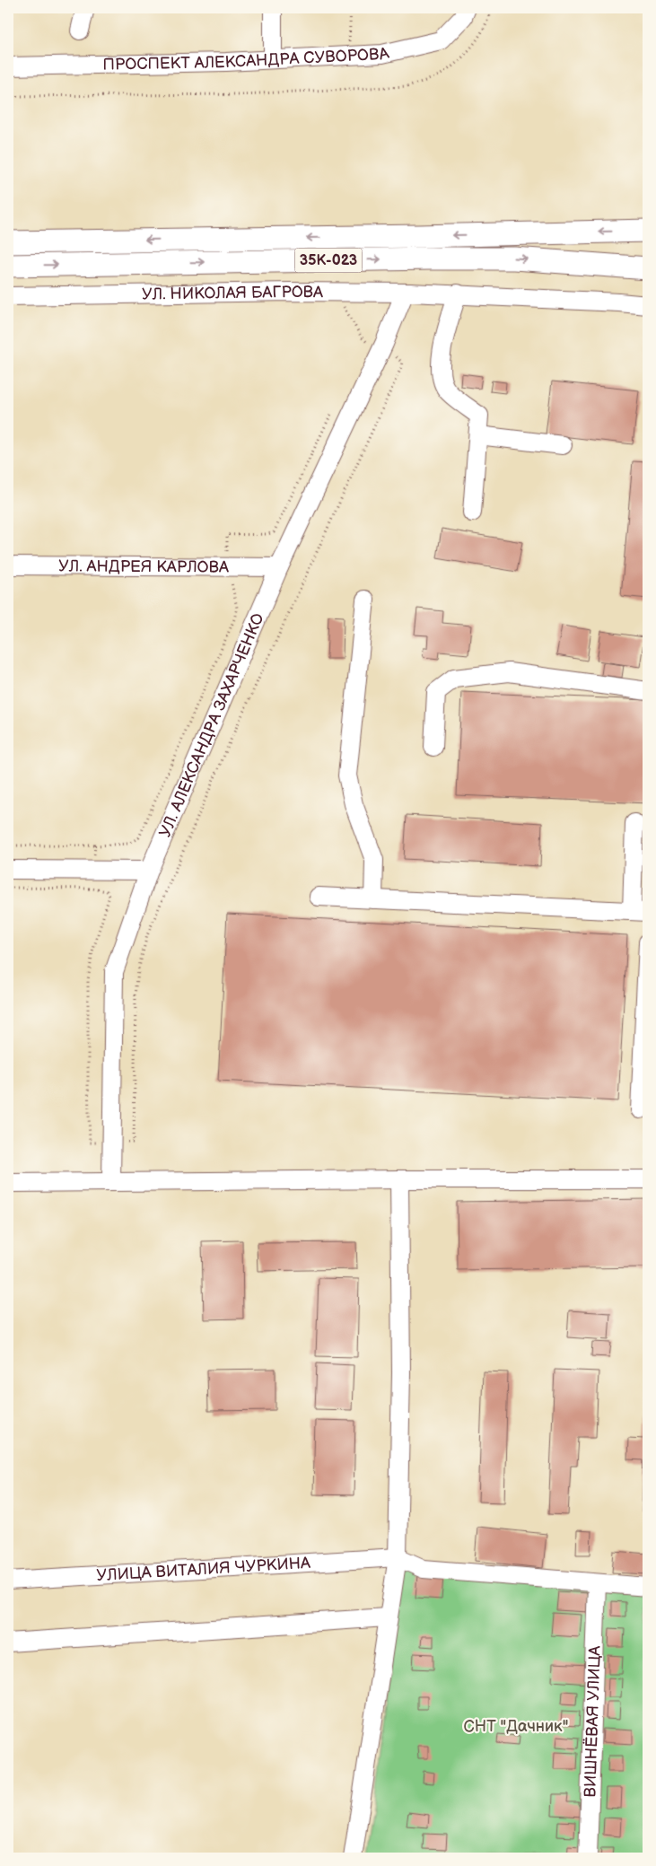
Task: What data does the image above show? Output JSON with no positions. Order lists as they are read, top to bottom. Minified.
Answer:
{"streets":{"main road":["35К-023"],"street":["ПРОСПЕКТ АЛЕКСАНДРА СУВОРОВА","УЛ. НИКОЛАЯ БАГРОВА","УЛ. АНДРЕЯ КАРЛОВА","УЛ. АЛЕКСАНДРА ЗАХАРЧЕНКО","УЛИЦА ВИТАЛИЯ ЧУРКИНА","ВИШНЁВАЯ УЛИЦА"]},"crossings":[["УЛ. НИКОЛАЯ БАГРОВА","УЛ. АЛЕКСАНДРА ЗАХАРЧЕНКО"],["УЛ. АНДРЕЯ КАРЛОВА","УЛ. АЛЕКСАНДРА ЗАХАРЧЕНКО"]],"parks":["СНТ \"Дачник\""]}
